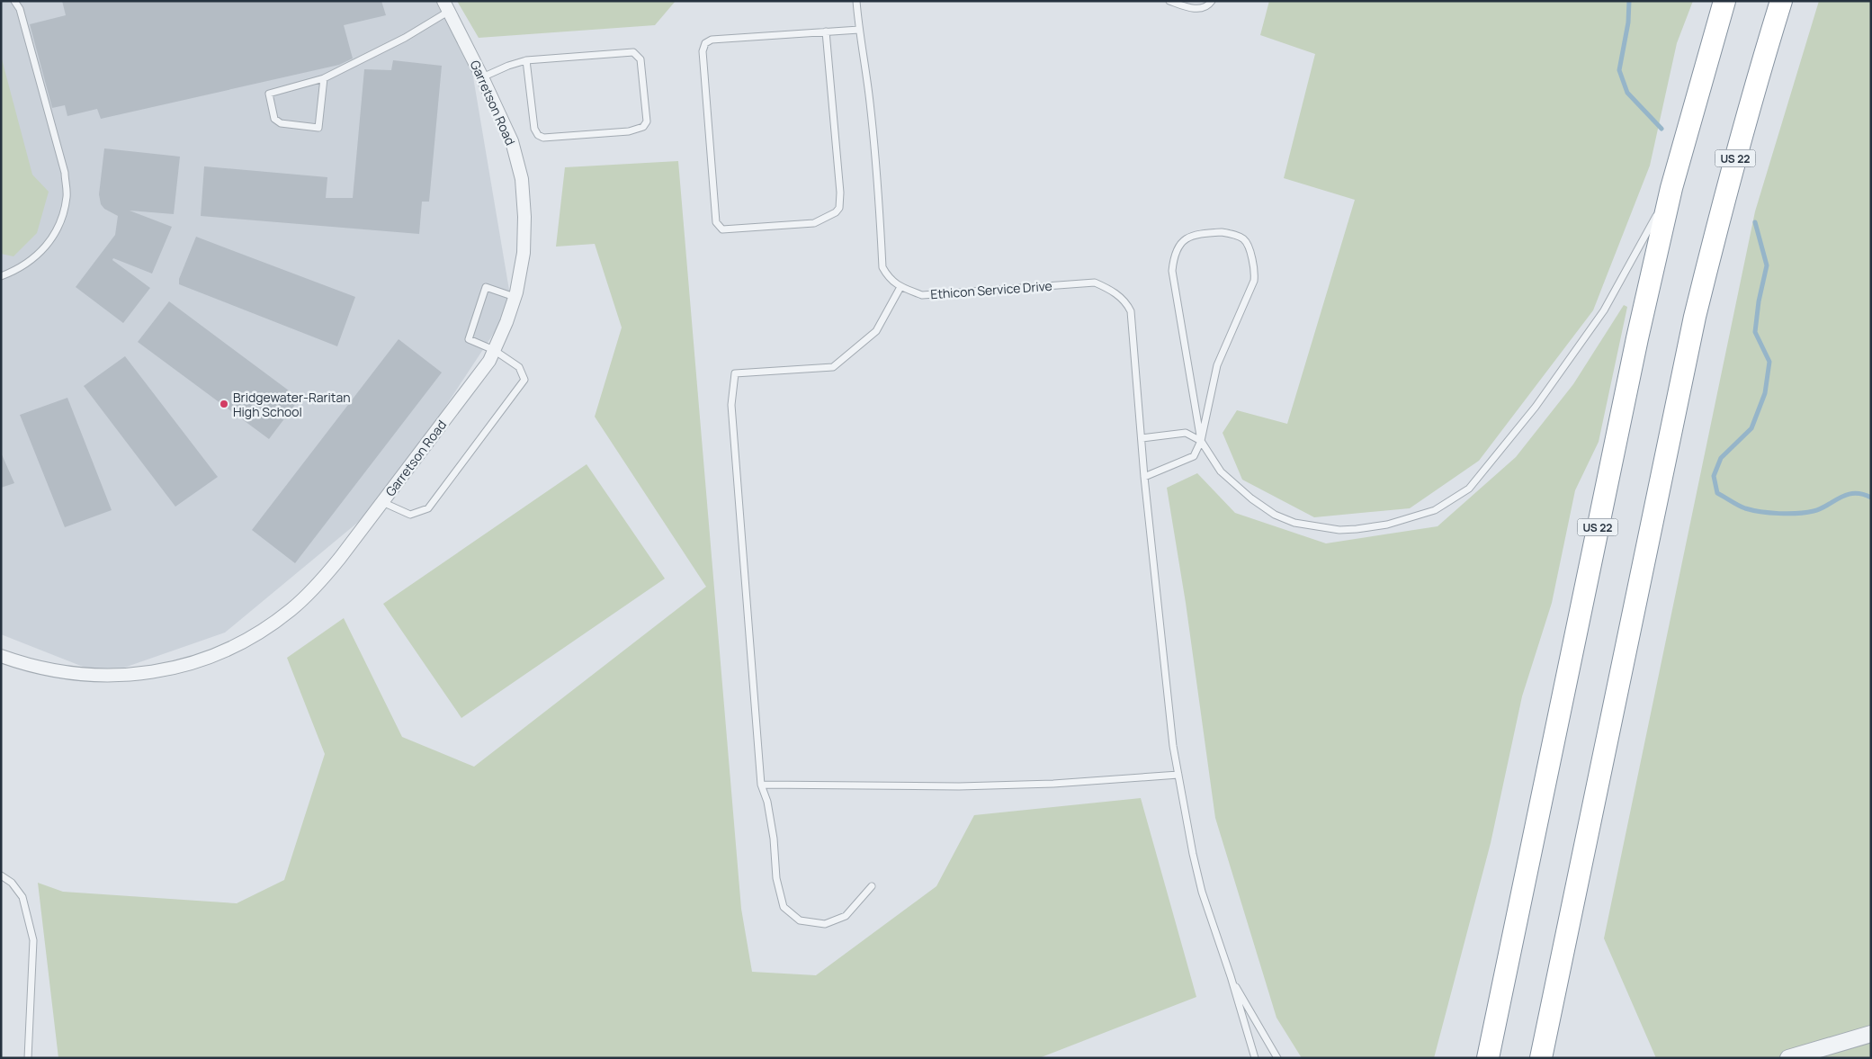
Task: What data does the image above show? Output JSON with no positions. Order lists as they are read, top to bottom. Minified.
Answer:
{"streets":{"highway":["US 22"],"street":["Garretson Road"],"lane":["Ethicon Service Drive"]},"places":["Bridgewater-Raritan High School"]}
